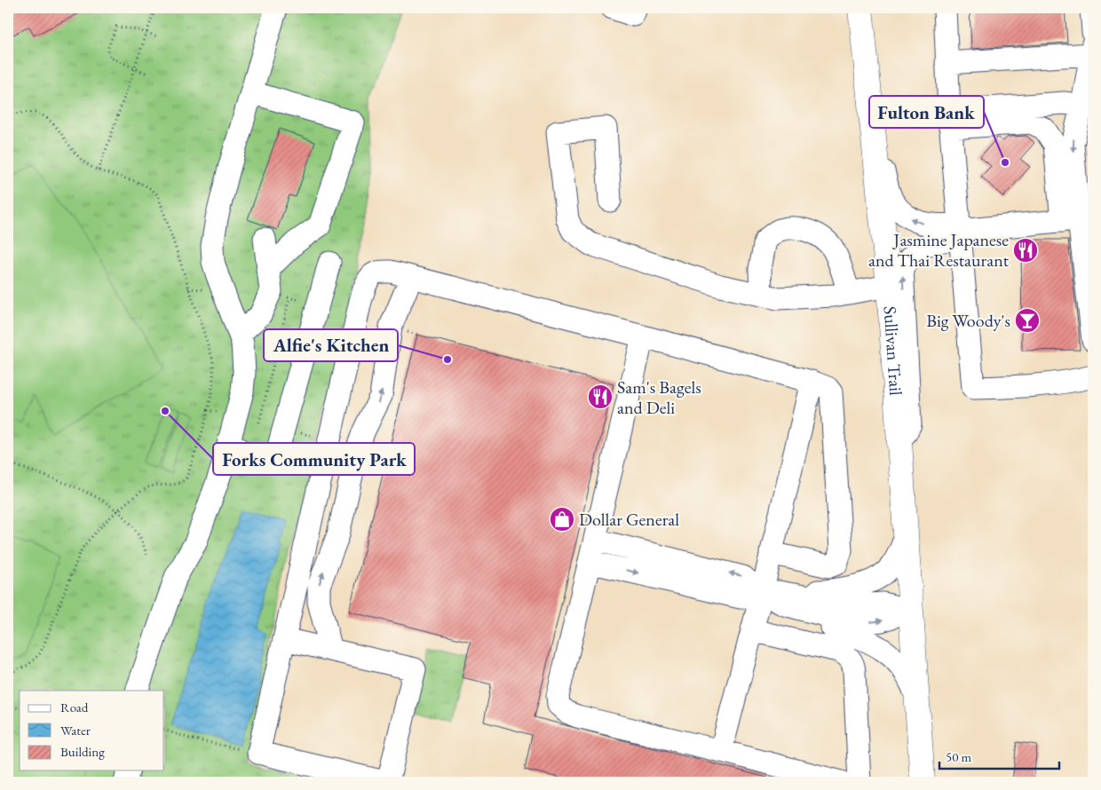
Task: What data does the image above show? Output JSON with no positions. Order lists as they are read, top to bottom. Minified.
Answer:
{"streets":{"main road":["Sullivan Trail"]},"places":{"other":["Fulton Bank","Alfie's Kitchen","Forks Community Park"],"restaurant":["Jasmine Japanese and Thai Restaurant","Sam's Bagels and Deli"],"bar":["Big Woody's"],"shop":["Dollar General"]},"legend":["Road","Water","Building"],"scale_bar":"50 m"}
